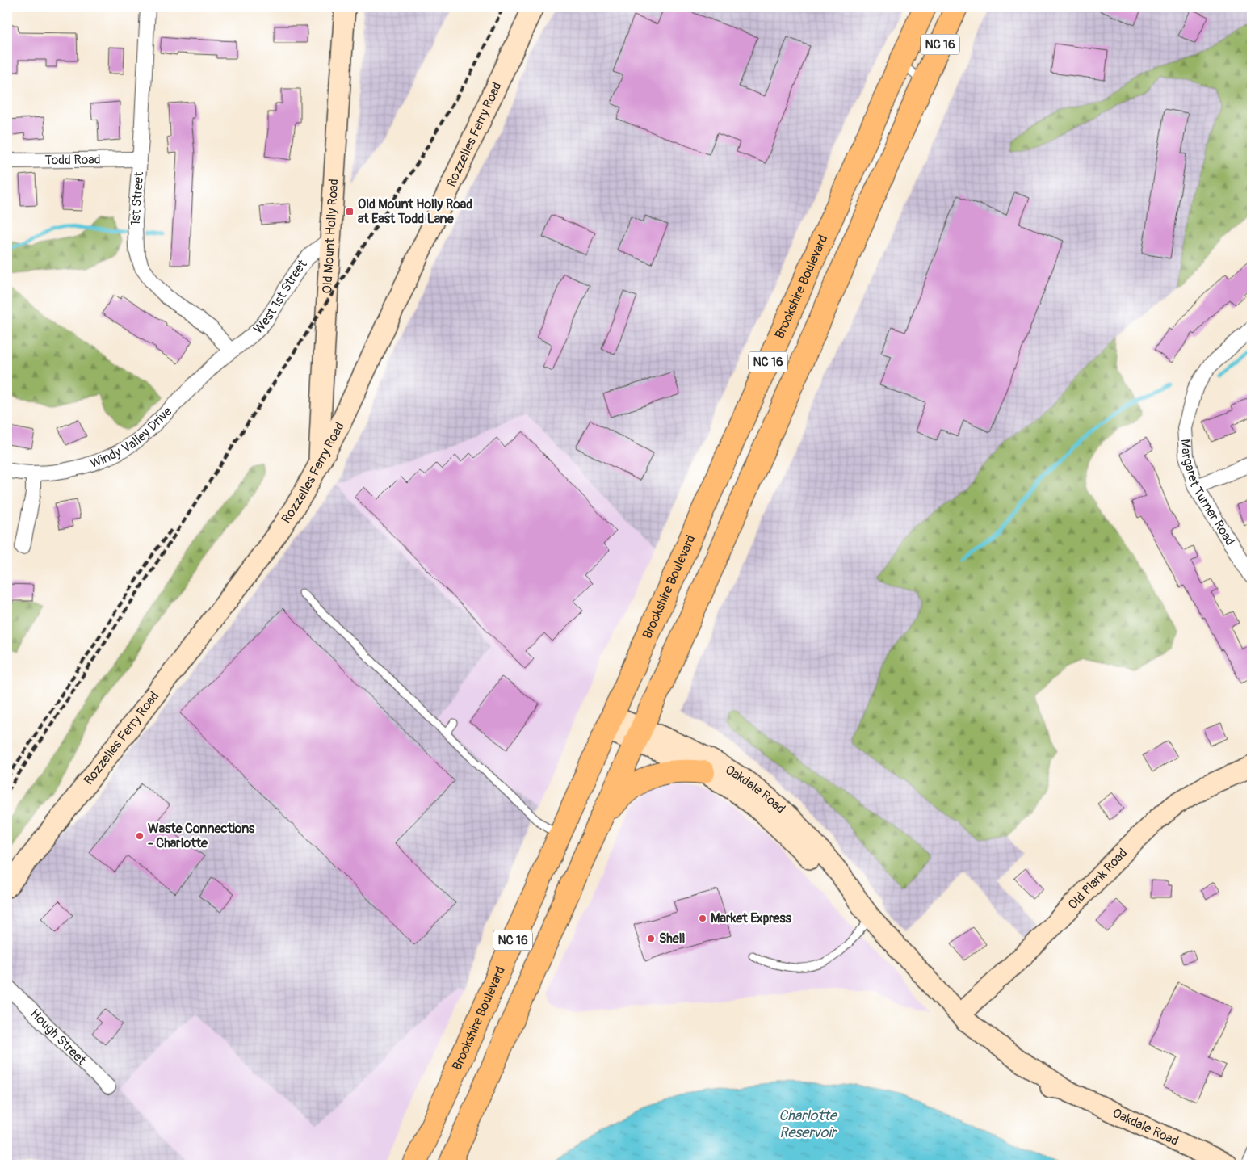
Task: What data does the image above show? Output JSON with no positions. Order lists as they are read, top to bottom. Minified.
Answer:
{"streets":{"highway":["NC 16","Brookshire Boulevard"],"street":["Rozzelles Ferry Road","Todd Road","1st Street","Old Mount Holly Road","West 1st Street","Windy Valley Drive","Margaret Turner Road","Oakdale Road","Old Plank Road","Hough Street"]},"crossings":[["NC 16","Oakdale Road"],["Rozzelles Ferry Road","Old Mount Holly Road"],["Todd Road","1st Street"],["1st Street","West 1st Street"],["1st Street","Windy Valley Drive"],["Old Mount Holly Road","West 1st Street"],["Brookshire Boulevard","Oakdale Road"],["West 1st Street","Windy Valley Drive"],["Oakdale Road","Old Plank Road"]],"water":["Charlotte Reservoir"],"places":{"transit":["Old Mount Holly Road at East Todd Lane"],"other":["Waste Connections - Charlotte","Market Express","Shell"]}}
